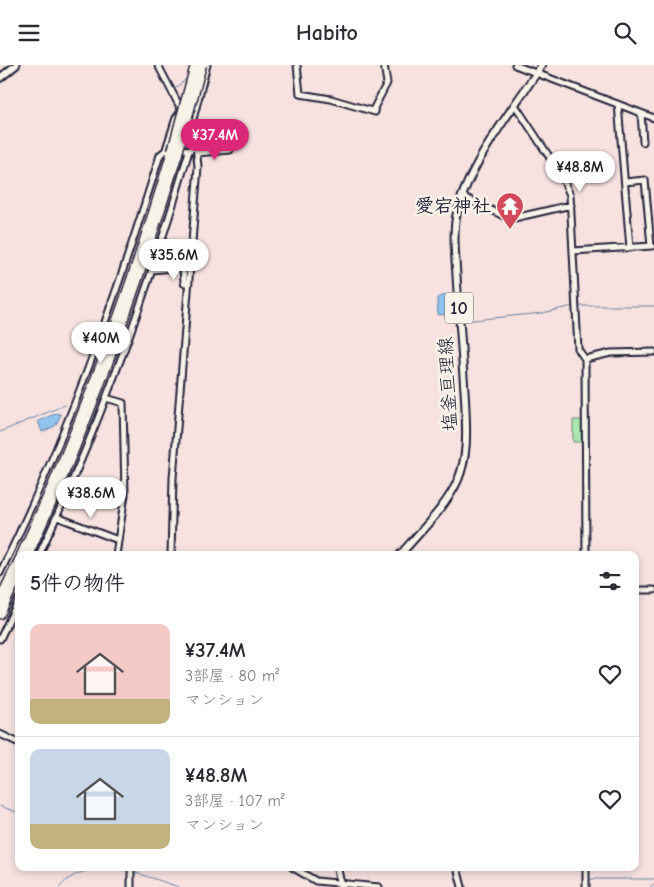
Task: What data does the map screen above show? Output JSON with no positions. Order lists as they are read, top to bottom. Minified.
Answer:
{"streets":{"main road":["10","塩釜亘理線"]},"places":{"temple":["愛宕神社"]},"page":{"header":"Habito","price":["¥37.4M","¥48.8M","¥35.6M","¥40M","¥38.6M"],"heading":"5件の物件","list":[{"name":"¥37.4M","note":"3部屋 · 80 m² · マンション"},{"name":"¥48.8M","note":"3部屋 · 107 m² · マンション"}]}}
